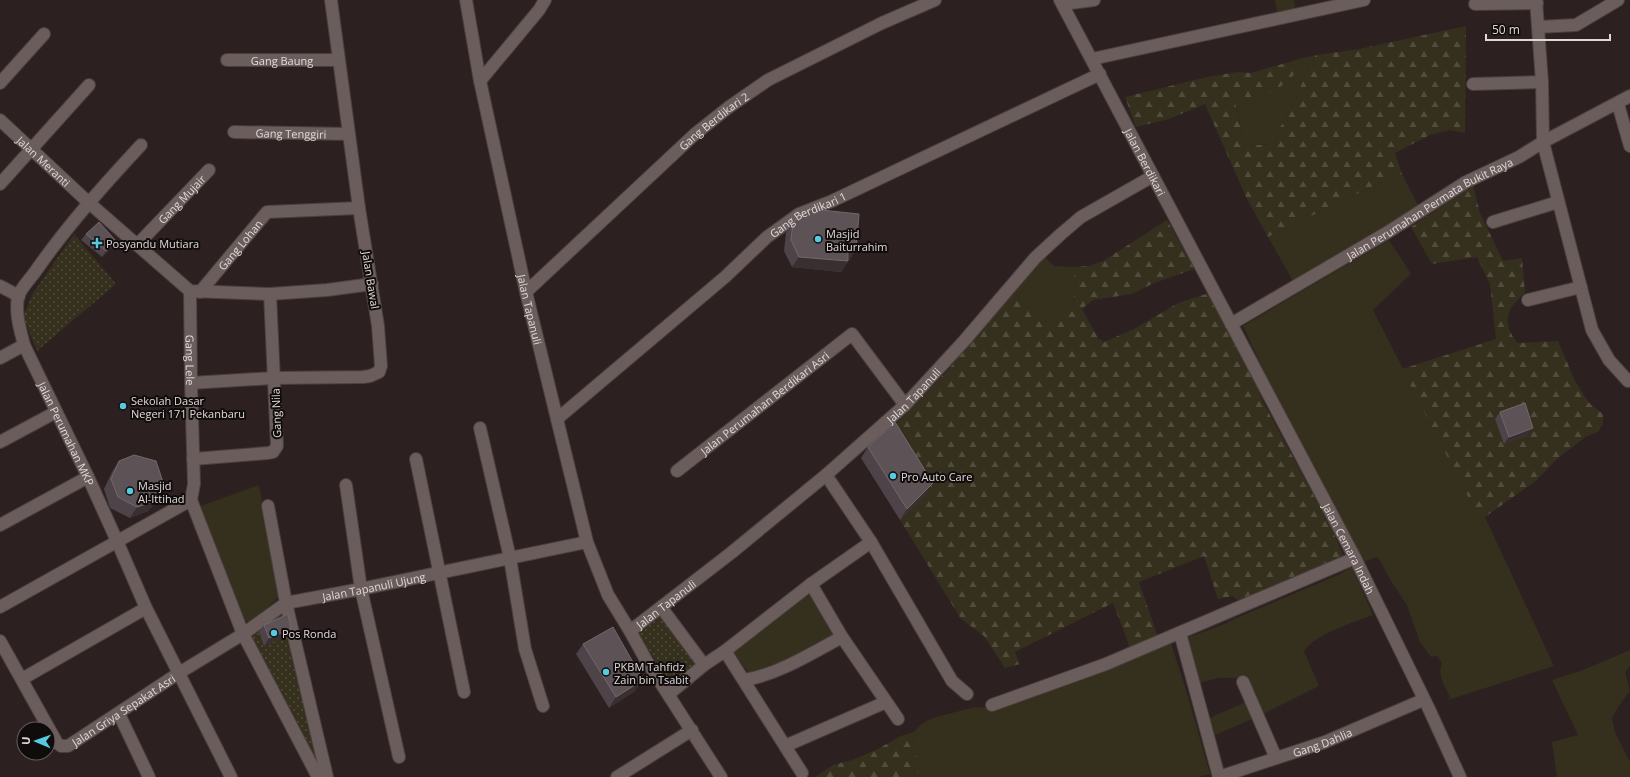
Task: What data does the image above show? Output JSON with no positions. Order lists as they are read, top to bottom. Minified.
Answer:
{"streets":{"street":["Gang Baung","Gang Berdikari 2","Gang Tenggiri","Jalan Meranti","Jalan Berdikari","Gang Mujair","Jalan Perumahan Permata Bukit Raya","Gang Berdikari 1","Gang Lohan","Jalan Bawal","Jalan Tapanuli","Gang Lele","Jalan Perumahan Berdikari Asri","Gang Nila","Jalan Perumahan MKP","Jalan Cemara Indah","Jalan Tapanuli Ujung","Jalan Griya Sepakat Asri","Gang Dahlia"]},"crossings":[["Gang Baung","Jalan Bawal"],["Gang Berdikari 2","Jalan Tapanuli"],["Gang Tenggiri","Jalan Bawal"],["Jalan Meranti","Gang Mujair"],["Jalan Meranti","Gang Lohan"],["Jalan Meranti","Gang Lele"],["Jalan Berdikari","Jalan Perumahan Permata Bukit Raya"],["Jalan Berdikari","Gang Berdikari 1"],["Jalan Berdikari","Jalan Tapanuli"],["Jalan Berdikari","Jalan Cemara Indah"],["Jalan Perumahan Permata Bukit Raya","Jalan Cemara Indah"],["Gang Berdikari 1","Jalan Tapanuli"],["Gang Lohan","Jalan Bawal"],["Gang Lohan","Gang Lele"],["Jalan Bawal","Gang Lele"],["Jalan Bawal","Gang Nila"],["Jalan Tapanuli","Jalan Perumahan Berdikari Asri"],["Jalan Tapanuli","Jalan Tapanuli Ujung"],["Gang Lele","Gang Nila"],["Jalan Perumahan MKP","Jalan Tapanuli Ujung"],["Jalan Perumahan MKP","Jalan Griya Sepakat Asri"],["Jalan Cemara Indah","Gang Dahlia"],["Jalan Tapanuli Ujung","Jalan Griya Sepakat Asri"]],"places":{"other":["Masjid Baiturrahim","Sekolah Dasar Negeri 171 Pekanbaru","Pro Auto Care","Masjid Al-Ittihad","Pos Ronda","PKBM Tahfidz Zain bin Tsabit"],"health":["Posyandu Mutiara"]},"scale_bar":"50 m","north":"left"}
